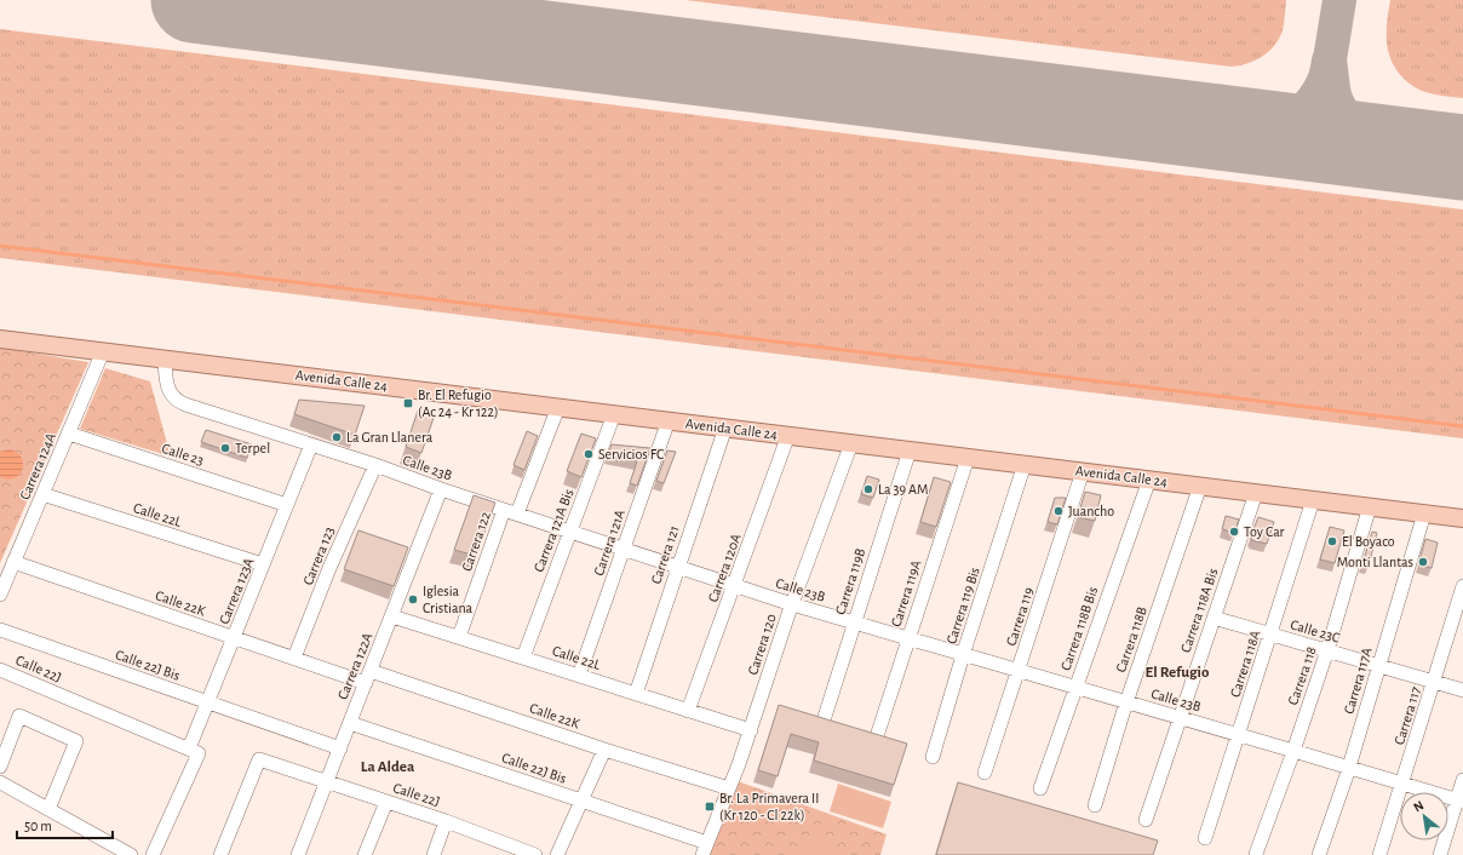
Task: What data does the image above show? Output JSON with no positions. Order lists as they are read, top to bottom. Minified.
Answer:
{"streets":{"main road":["Avenida Calle 24"],"street":["Calle 23","Carrera 124A","Calle 23B","Calle 22L","Carrera 121A Bis","Carrera 122","Carrera 121A","Carrera 121","Carrera 123","Carrera 120A","Carrera 119B","Carrera 123A","Carrera 119A","Calle 22K","Carrera 119 Bis","Carrera 118A Bis","Carrera 119","Carrera 118B Bis","Calle 23C","Carrera 118B","Carrera 120","Carrera 118A","Calle 22J Bis","Carrera 122A","Calle 22J","Carrera 118","Carrera 117A","Carrera 117"]},"crossings":[["Avenida Calle 24","Carrera 124A"],["Avenida Calle 24","Calle 23B"],["Avenida Calle 24","Carrera 121A Bis"],["Avenida Calle 24","Carrera 121A"],["Avenida Calle 24","Carrera 121"],["Avenida Calle 24","Carrera 120A"],["Avenida Calle 24","Carrera 119B"],["Avenida Calle 24","Carrera 119A"],["Avenida Calle 24","Carrera 119 Bis"],["Avenida Calle 24","Carrera 118A Bis"],["Avenida Calle 24","Carrera 119"],["Avenida Calle 24","Carrera 118B Bis"],["Avenida Calle 24","Carrera 118B"],["Avenida Calle 24","Carrera 120"],["Avenida Calle 24","Carrera 118A"],["Avenida Calle 24","Carrera 118"],["Avenida Calle 24","Carrera 117A"],["Calle 23","Carrera 124A"],["Calle 23","Carrera 123A"],["Carrera 124A","Calle 22L"],["Carrera 124A","Calle 22K"],["Calle 23B","Carrera 121A Bis"],["Calle 23B","Carrera 122"],["Calle 23B","Carrera 121A"],["Calle 23B","Carrera 121"],["Calle 23B","Carrera 123"],["Calle 23B","Carrera 120A"],["Calle 23B","Carrera 119B"],["Calle 23B","Carrera 123A"],["Calle 23B","Carrera 119A"],["Calle 23B","Carrera 119 Bis"],["Calle 23B","Carrera 118A Bis"],["Calle 23B","Carrera 119"],["Calle 23B","Carrera 118B Bis"],["Calle 23B","Carrera 118B"],["Calle 23B","Carrera 120"],["Calle 23B","Carrera 118A"],["Calle 23B","Carrera 122A"],["Calle 23B","Carrera 118"],["Calle 23B","Carrera 117A"],["Calle 23B","Carrera 117"],["Calle 22L","Carrera 121A Bis"],["Calle 22L","Carrera 122"],["Calle 22L","Carrera 121A"],["Calle 22L","Carrera 121"],["Calle 22L","Carrera 120A"],["Calle 22L","Carrera 123A"],["Calle 22L","Carrera 120"],["Calle 22L","Carrera 122A"],["Carrera 123","Calle 22K"],["Carrera 123A","Calle 22K"],["Carrera 123A","Calle 22J Bis"],["Carrera 123A","Calle 22J"],["Calle 22K","Carrera 120"],["Calle 22K","Carrera 122A"],["Carrera 118A Bis","Calle 23C"],["Calle 23C","Carrera 118A"],["Calle 23C","Carrera 118"],["Calle 23C","Carrera 117A"],["Calle 23C","Carrera 117"],["Carrera 120","Calle 22J Bis"],["Calle 22J Bis","Carrera 122A"],["Carrera 122A","Calle 22J"]],"districts":["El Refugio","La Aldea"],"places":{"transit":["Br. El Refugio (Ac 24 - Kr 122)","Br. La Primavera II (Kr 120 - Cl 22k)"],"other":["La Gran Llanera","Terpel","Servicios FC","La 39 AM","Juancho","Toy Car","El Boyaco","Monti Llantas","Iglesia Cristiana"]},"scale_bar":"50 m","north":"top left"}
